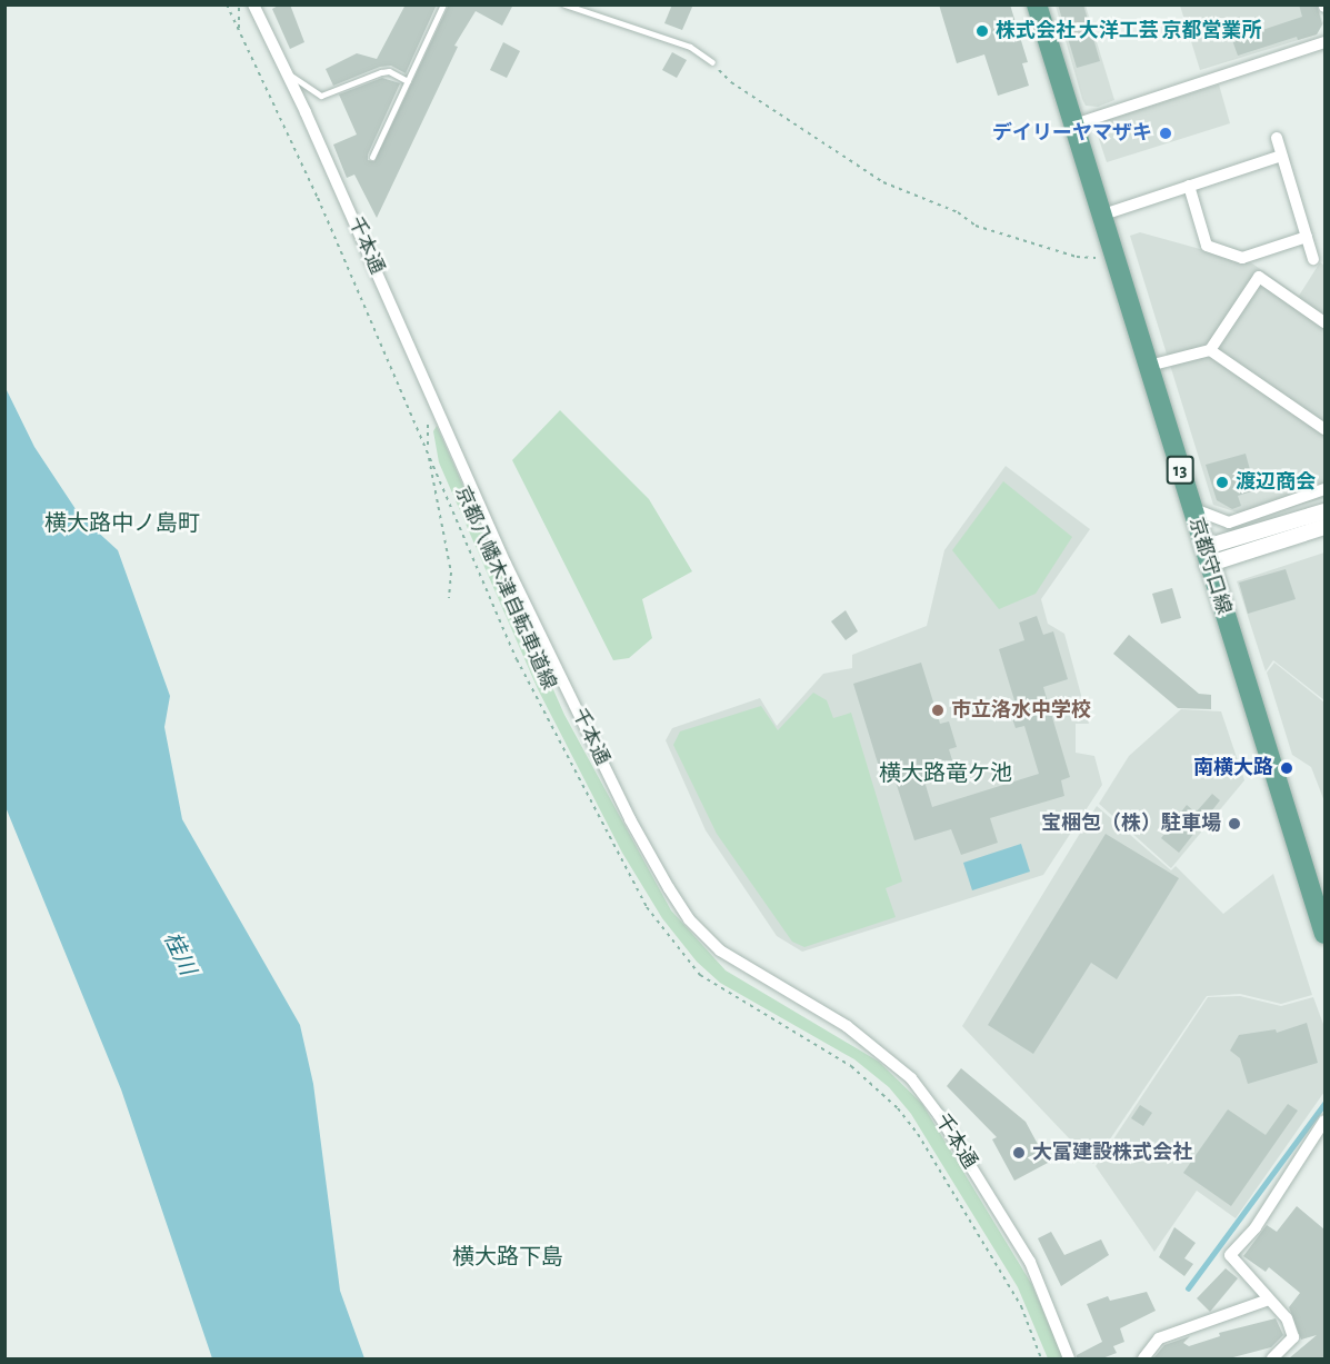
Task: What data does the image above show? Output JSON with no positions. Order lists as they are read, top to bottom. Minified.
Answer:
{"streets":{"main road":["13","京都守口線"],"street":["千本通"],"path":["京都八幡木津自転車道線"]},"districts":["横大路中ノ島町","横大路竜ケ池","横大路下島"],"water":["桂川"],"places":["株式会社 大洋工芸 京都営業所","デイリーヤマザキ","渡辺商会","市立洛水中学校","南横大路","宝梱包（株）駐車場","大富建設株式会社"]}
